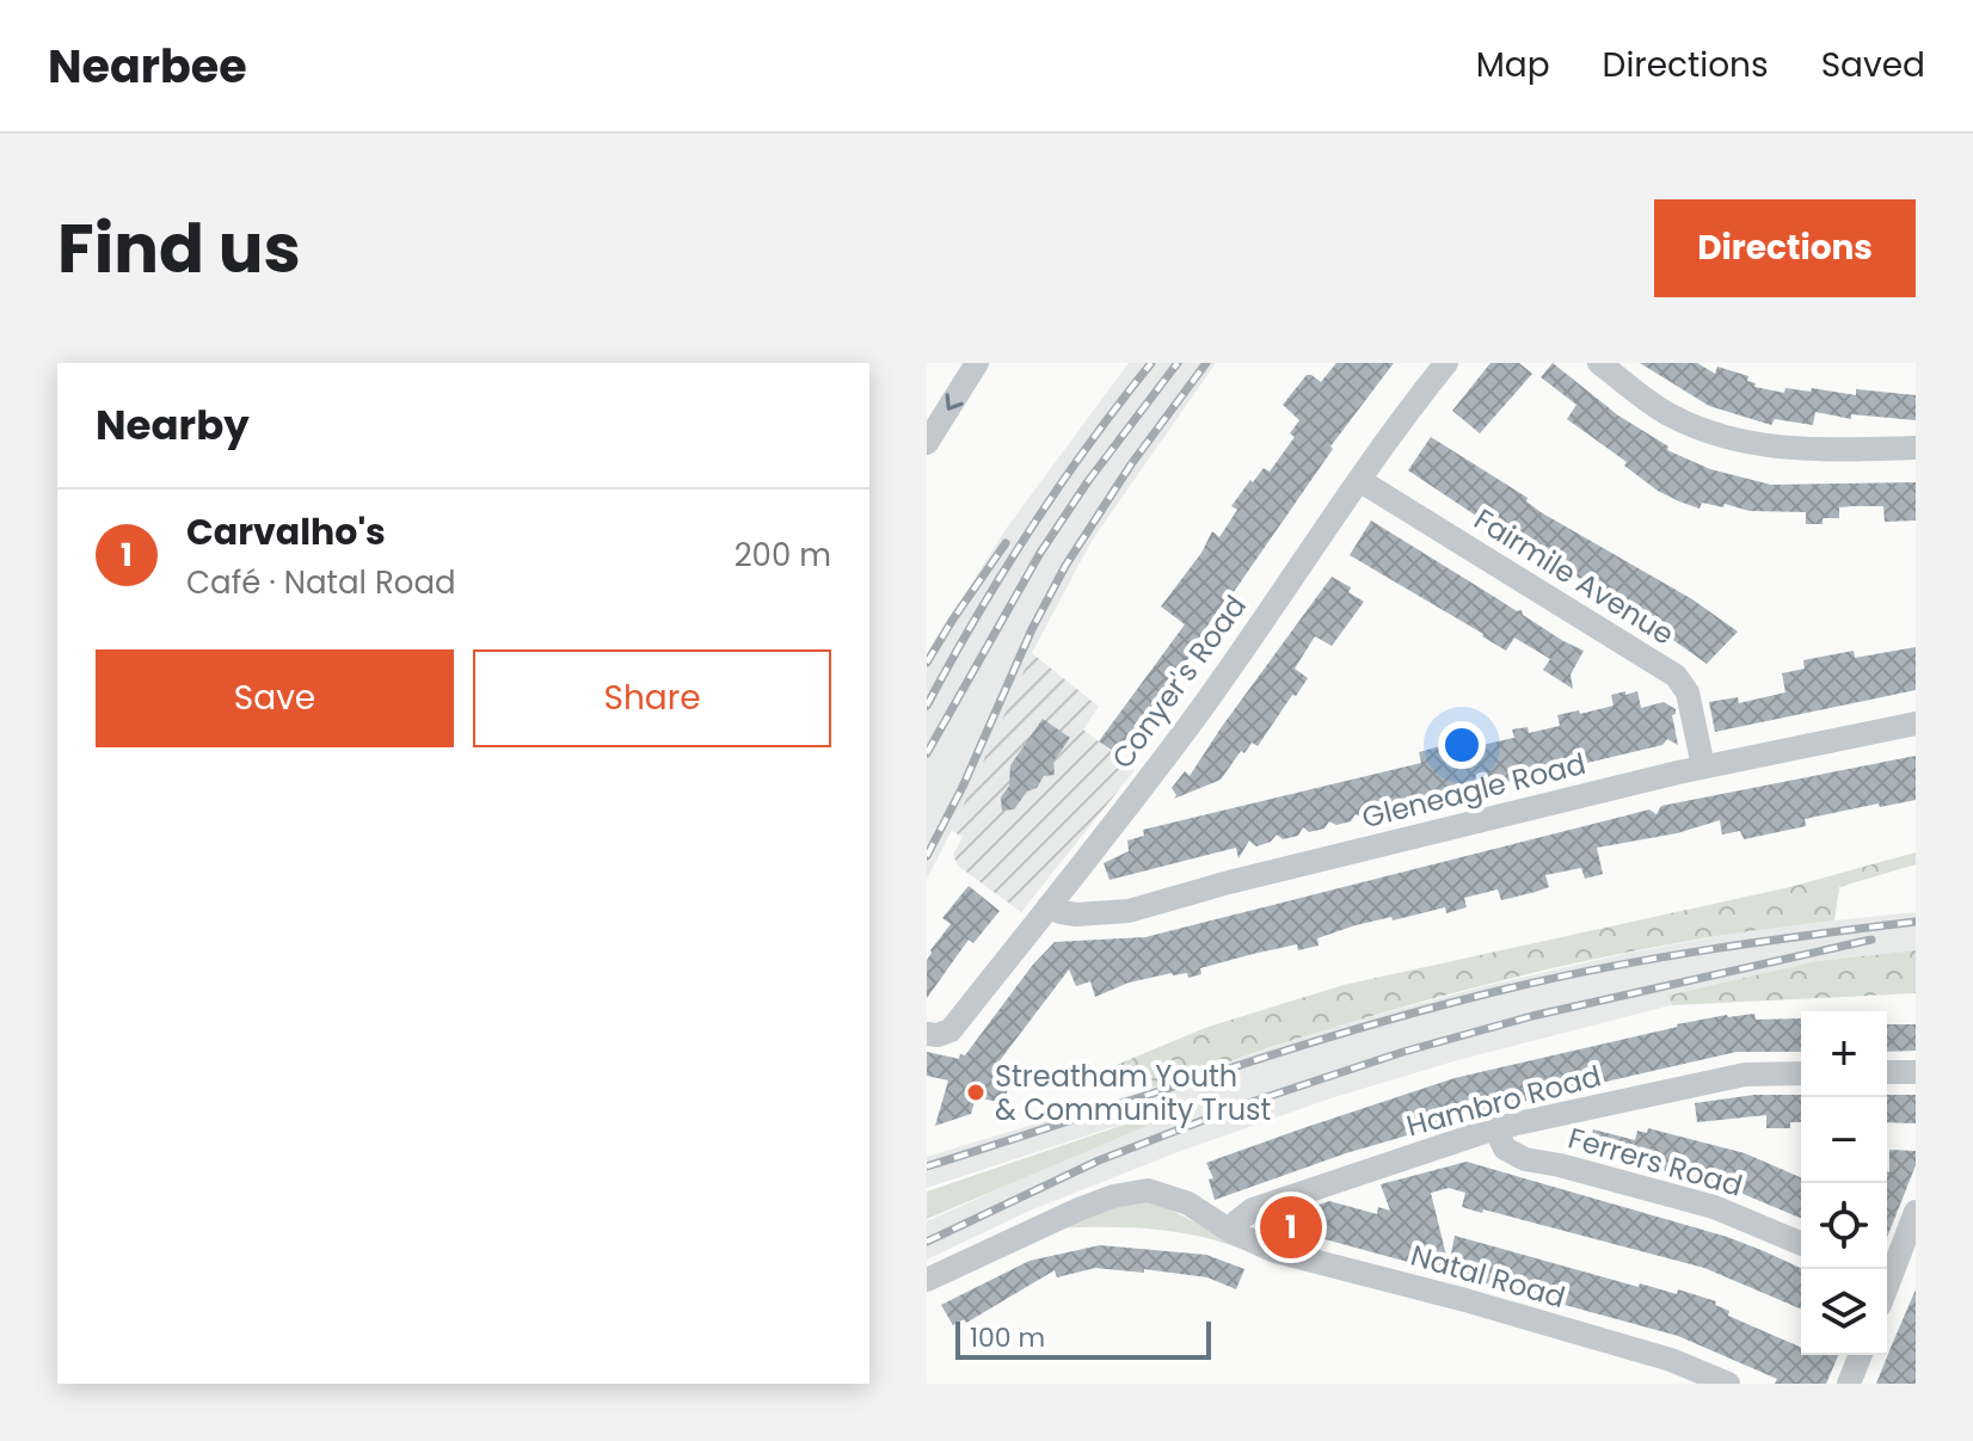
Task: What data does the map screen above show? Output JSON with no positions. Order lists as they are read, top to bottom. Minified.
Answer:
{"streets":{"street":["Fairmile Avenue","Conyer's Road","Gleneagle Road","Hambro Road","Ferrers Road","Natal Road"]},"crossings":[["Fairmile Avenue","Conyer's Road"],["Fairmile Avenue","Gleneagle Road"],["Conyer's Road","Gleneagle Road"],["Hambro Road","Ferrers Road"],["Hambro Road","Natal Road"]],"places":["Streatham Youth & Community Trust"],"scale_bar":"100 m","page":{"header":"Nearbee","nav":["Map","Directions","Saved"],"title":"Find us","buttons":["Directions",["Save","Share"]],"heading":"Nearby","list":[{"mark":"1","name":"Carvalho's","note":"Café · Natal Road","value":"200 m"}],"map_buttons":["+","−"],"pins":"1","scale":"100 m"}}
